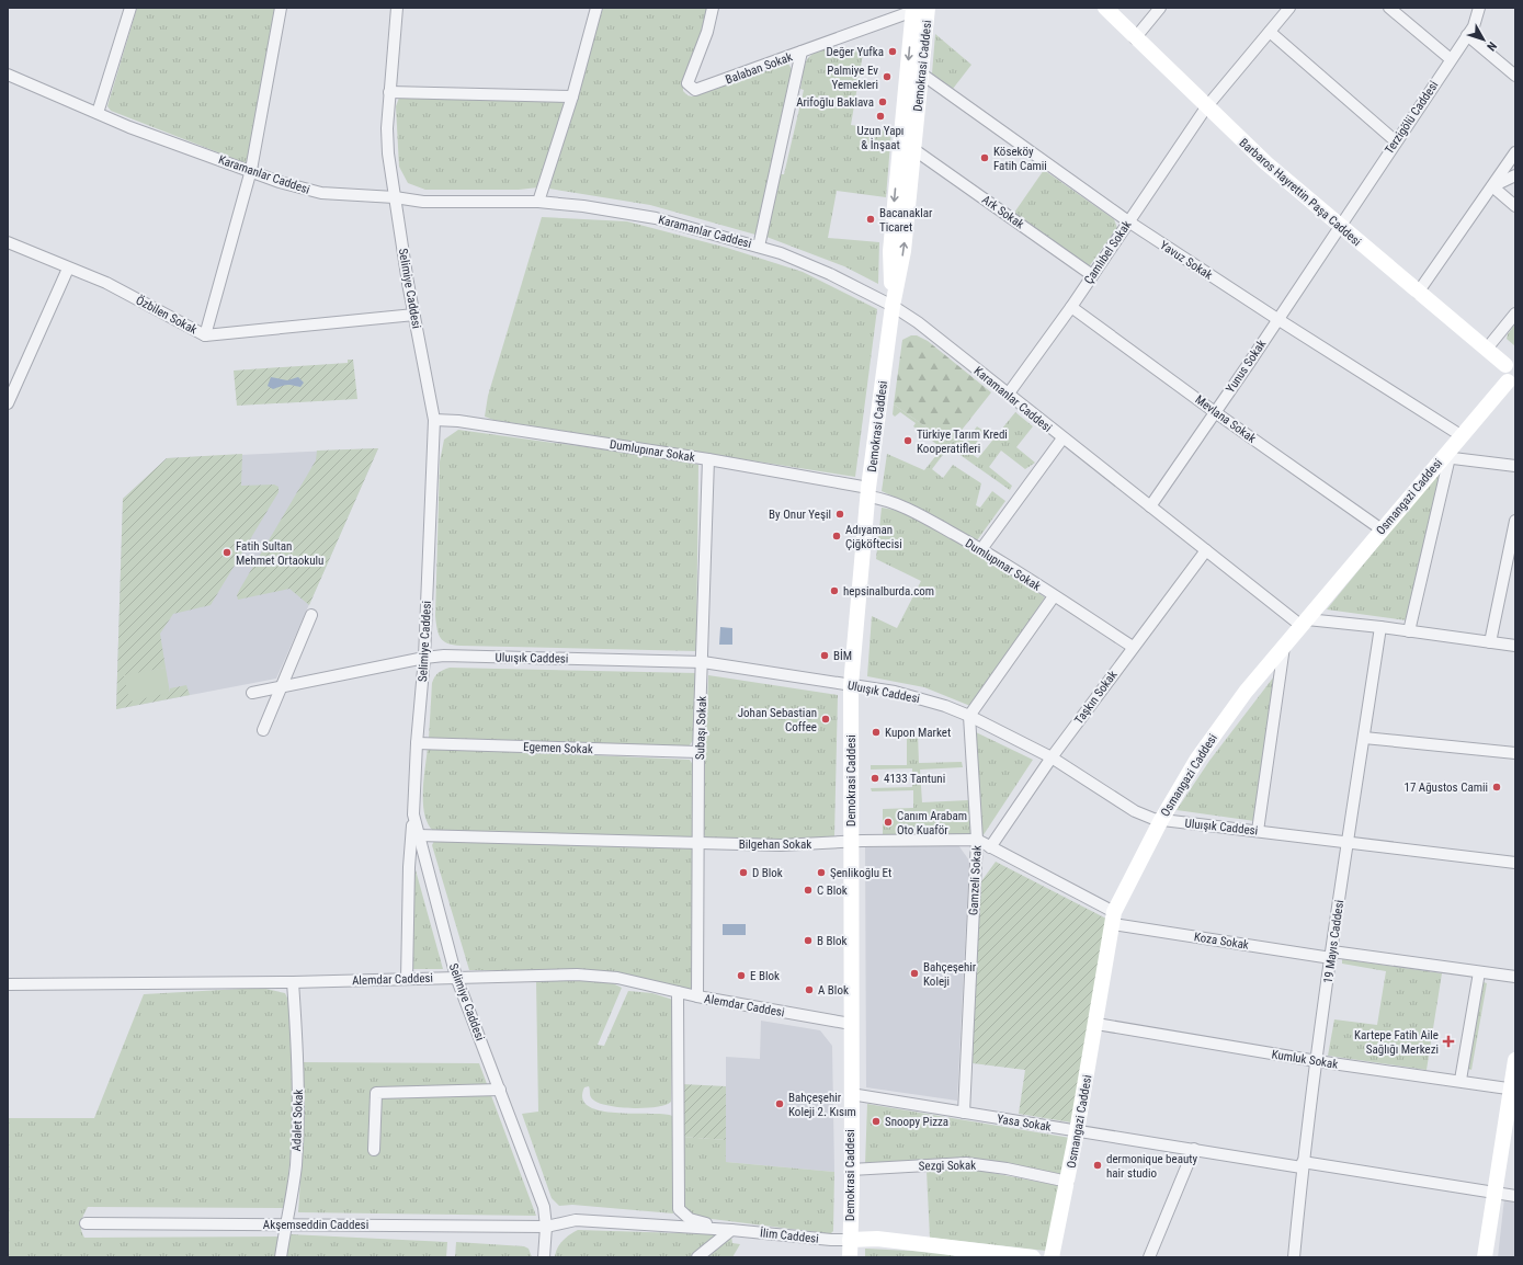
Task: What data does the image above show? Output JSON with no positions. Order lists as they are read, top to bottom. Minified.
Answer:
{"streets":{"street":["Demokrasi Caddesi","Balaban Sokak","Terzigölü Caddesi","Karamanlar Caddesi","Barbaros Hayrettin Paşa Caddesi","Ark Sokak","Çamlıbel Sokak","Yavuz Sokak","Selimiye Caddesi","Özbilen Sokak","Yunus Sokak","Mevlana Sokak","Dumlupınar Sokak","Osmangazi Caddesi","Uluışık Caddesi","Taşkın Sokak","Subaşı Sokak","Egemen Sokak","Bilgehan Sokak","Gamzeli Sokak","Koza Sokak","19 Mayıs Caddesi","Alemdar Caddesi","Kumluk Sokak","Adalet Sokak","Yasa Sokak","Sezgi Sokak","Akşemseddin Caddesi","İlim Caddesi"]},"crossings":[["Demokrasi Caddesi","Balaban Sokak"],["Demokrasi Caddesi","Karamanlar Caddesi"],["Demokrasi Caddesi","Ark Sokak"],["Demokrasi Caddesi","Yavuz Sokak"],["Demokrasi Caddesi","Dumlupınar Sokak"],["Demokrasi Caddesi","Uluışık Caddesi"],["Demokrasi Caddesi","Bilgehan Sokak"],["Demokrasi Caddesi","Alemdar Caddesi"],["Demokrasi Caddesi","Yasa Sokak"],["Demokrasi Caddesi","Sezgi Sokak"],["Demokrasi Caddesi","İlim Caddesi"],["Terzigölü Caddesi","Barbaros Hayrettin Paşa Caddesi"],["Terzigölü Caddesi","Yunus Sokak"],["Karamanlar Caddesi","Çamlıbel Sokak"],["Karamanlar Caddesi","Selimiye Caddesi"],["Karamanlar Caddesi","Yunus Sokak"],["Karamanlar Caddesi","Osmangazi Caddesi"],["Karamanlar Caddesi","Taşkın Sokak"],["Barbaros Hayrettin Paşa Caddesi","Çamlıbel Sokak"],["Barbaros Hayrettin Paşa Caddesi","Yunus Sokak"],["Ark Sokak","Çamlıbel Sokak"],["Çamlıbel Sokak","Yavuz Sokak"],["Çamlıbel Sokak","Mevlana Sokak"],["Yavuz Sokak","Yunus Sokak"],["Yavuz Sokak","Osmangazi Caddesi"],["Selimiye Caddesi","Özbilen Sokak"],["Selimiye Caddesi","Dumlupınar Sokak"],["Selimiye Caddesi","Uluışık Caddesi"],["Selimiye Caddesi","Egemen Sokak"],["Selimiye Caddesi","Bilgehan Sokak"],["Selimiye Caddesi","Alemdar Caddesi"],["Selimiye Caddesi","Akşemseddin Caddesi"],["Selimiye Caddesi","İlim Caddesi"],["Yunus Sokak","Mevlana Sokak"],["Mevlana Sokak","Osmangazi Caddesi"],["Dumlupınar Sokak","Taşkın Sokak"],["Dumlupınar Sokak","Subaşı Sokak"],["Osmangazi Caddesi","Uluışık Caddesi"],["Osmangazi Caddesi","Koza Sokak"],["Osmangazi Caddesi","Kumluk Sokak"],["Osmangazi Caddesi","Yasa Sokak"],["Osmangazi Caddesi","Sezgi Sokak"],["Uluışık Caddesi","Taşkın Sokak"],["Uluışık Caddesi","Subaşı Sokak"],["Uluışık Caddesi","Gamzeli Sokak"],["Uluışık Caddesi","19 Mayıs Caddesi"],["Subaşı Sokak","Egemen Sokak"],["Subaşı Sokak","Bilgehan Sokak"],["Subaşı Sokak","Alemdar Caddesi"],["Bilgehan Sokak","Gamzeli Sokak"],["Gamzeli Sokak","Yasa Sokak"],["Koza Sokak","19 Mayıs Caddesi"],["19 Mayıs Caddesi","Kumluk Sokak"],["19 Mayıs Caddesi","Yasa Sokak"],["Alemdar Caddesi","Adalet Sokak"],["Adalet Sokak","Akşemseddin Caddesi"],["Akşemseddin Caddesi","İlim Caddesi"]],"places":{"other":["Değer Yufka","Palmiye Ev Yemekleri","Arifoğlu Baklava","Uzun Yapı & İnşaat","Köseköy Fatih Camii","Bacanaklar Ticaret","Türkiye Tarım Kredi Kooperatifleri","By Onur Yeşil","Adıyaman Çiğköftecisi","Fatih Sultan Mehmet Ortaokulu","hepsinalburda.com","BİM","Johan Sebastian Coffee","Kupon Market","4133 Tantuni","17 Ağustos Camii","Canım Arabam Oto Kuaför","D Blok","Şenlikoğlu Et","C Blok","B Blok","Bahçeşehir Koleji","E Blok","A Blok","Bahçeşehir Koleji 2. Kısım","Snoopy Pizza","dermonique beauty hair studio"],"health":["Kartepe Fatih Aile Sağlığı Merkezi"]},"north":"bottom right"}
